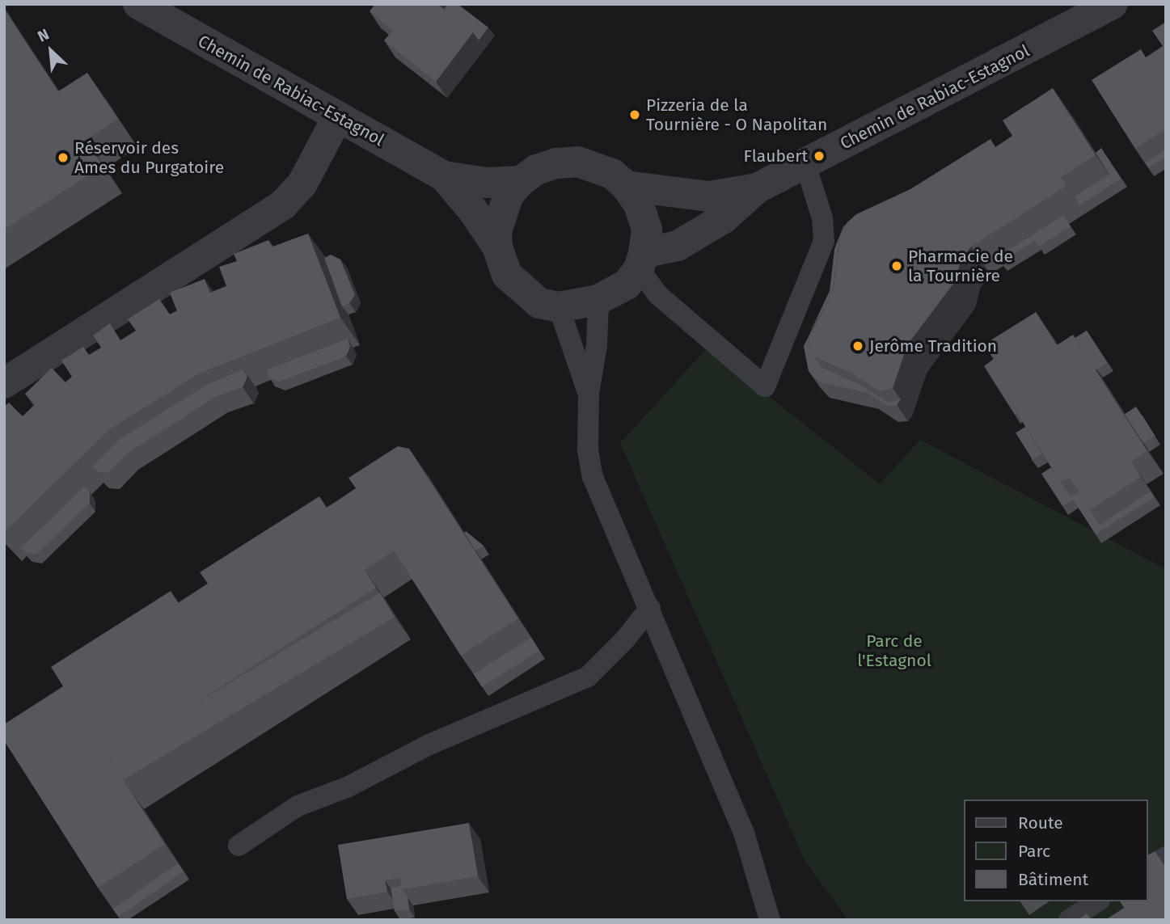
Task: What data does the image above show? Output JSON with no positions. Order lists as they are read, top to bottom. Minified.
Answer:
{"streets":{"street":["Chemin de Rabiac-Estagnol"]},"parks":["Parc de l'Estagnol"],"places":["Pizzeria de la Tournière - O Napolitan","Flaubert","Réservoir des Ames du Purgatoire","Pharmacie de la Tournière","Jerôme Tradition"],"legend":["Route","Parc","Bâtiment"],"north":"top left"}
